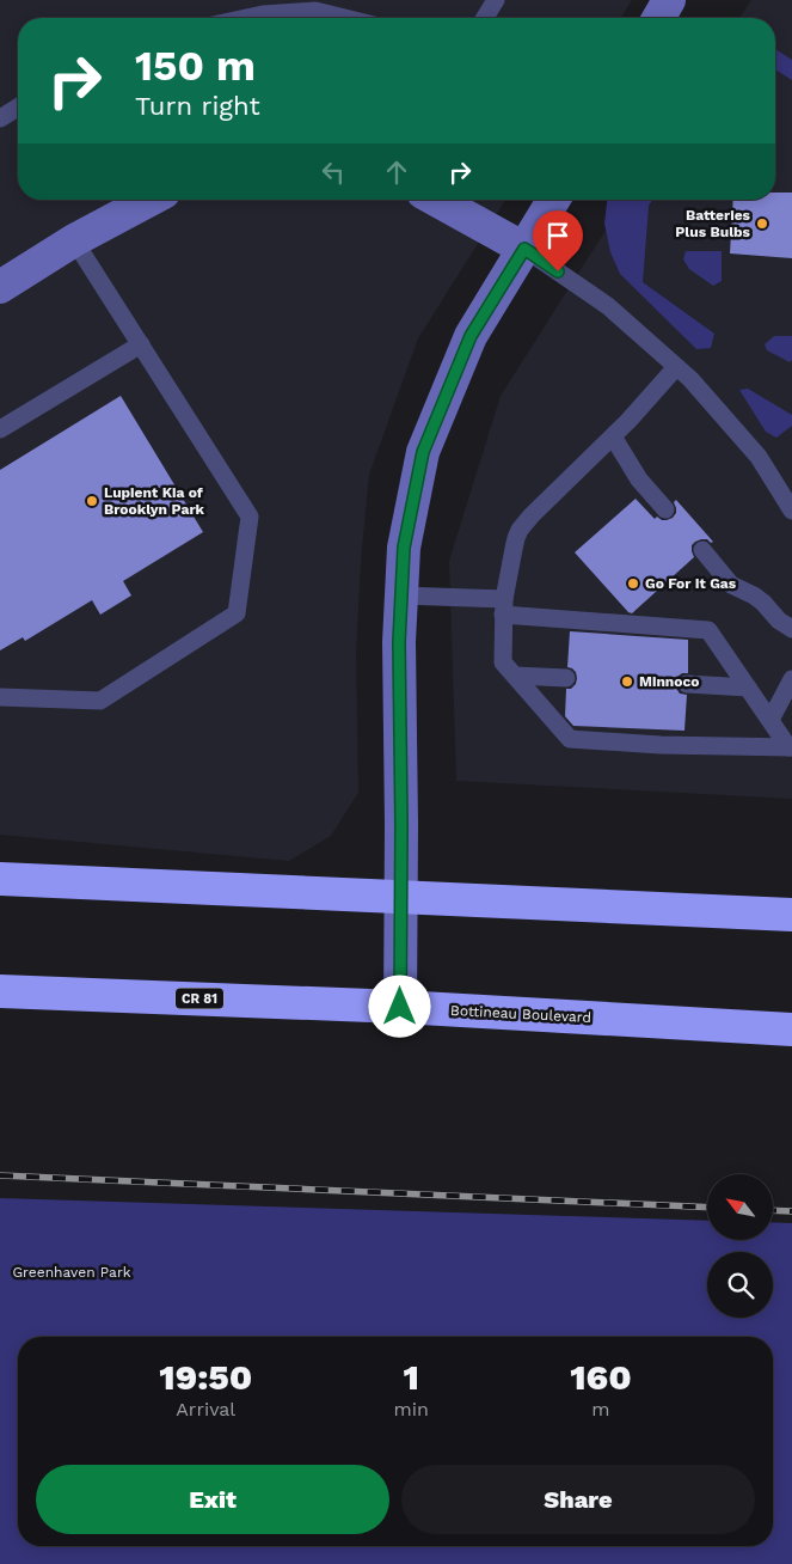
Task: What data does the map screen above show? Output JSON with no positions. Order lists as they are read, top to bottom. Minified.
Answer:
{"streets":{"highway":["CR 81","Bottineau Boulevard"]},"parks":["Greenhaven Park"],"places":["Batteries Plus Bulbs","Lupient Kia of Brooklyn Park","Go For It Gas","Minnoco"],"north":"top left","page":{"turn":["150 m","Turn right"],"eta":["19:50","Arrival","1","min","160","m"],"buttons":["Exit","Share"]}}
